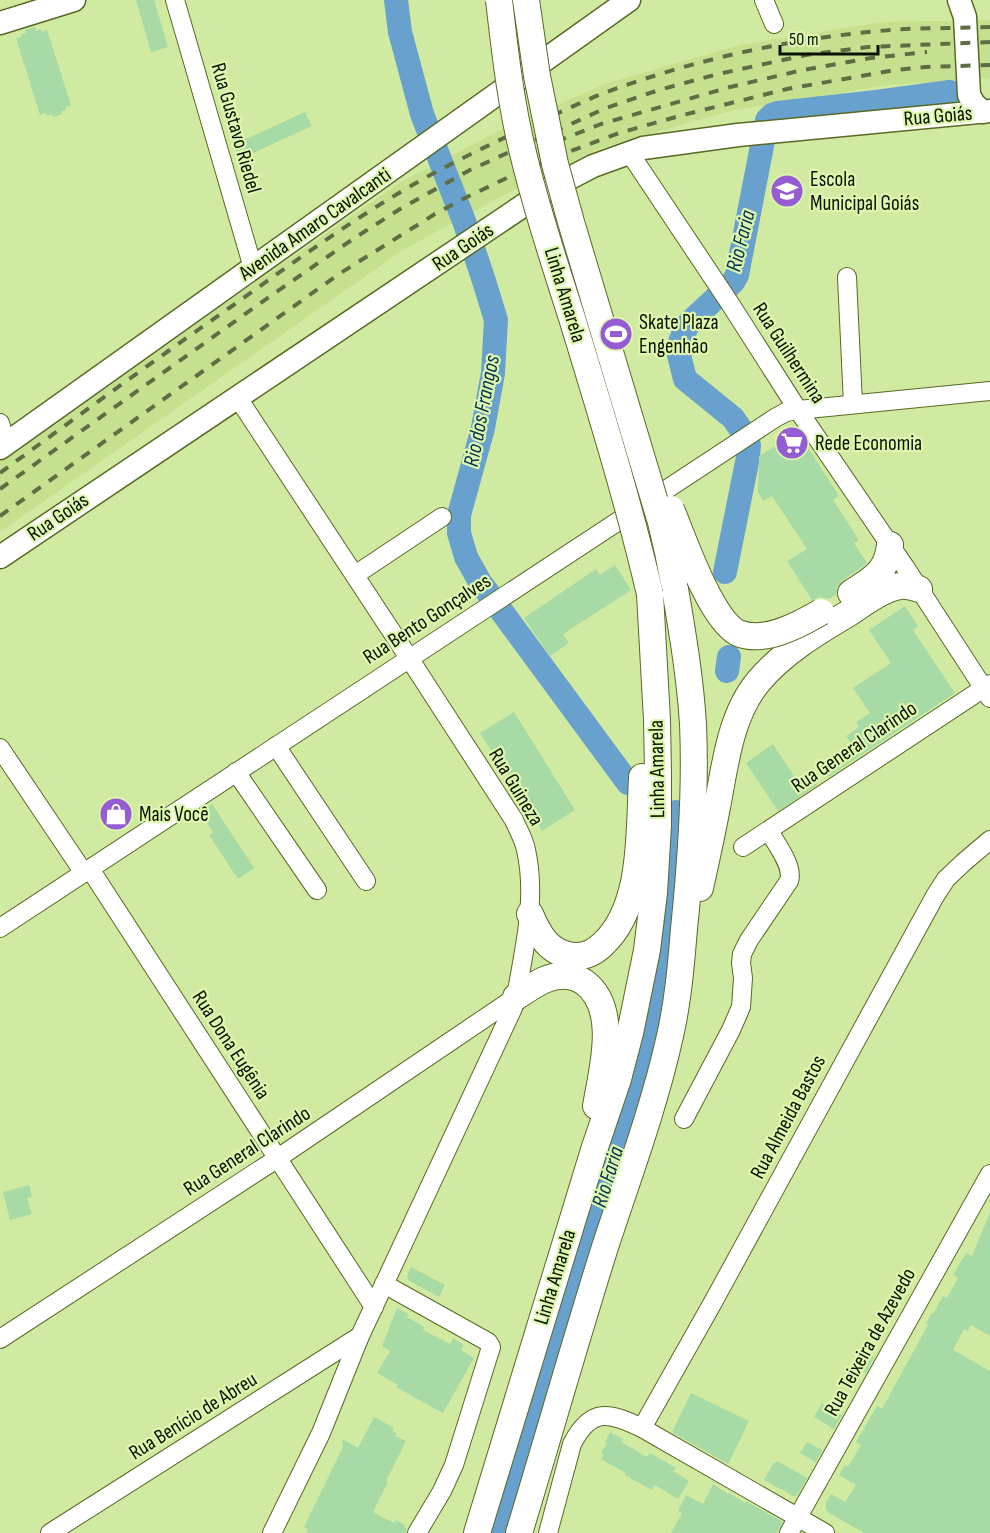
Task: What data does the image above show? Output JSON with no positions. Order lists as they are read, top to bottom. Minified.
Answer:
{"streets":{"highway":["Linha Amarela"],"main road":["Rua Goiás","Avenida Amaro Cavalcanti"],"street":["Rua Gustavo Riedel","Rua Guilhermina","Rua Bento Gonçalves","Rua General Clarindo","Rua Guineza","Rua Dona Eugênia","Rua Almeida Bastos","Rua Teixeira de Azevedo","Rua Benício de Abreu"]},"crossings":[["Rua Goiás","Rua Guilhermina"],["Rua Goiás","Rua Guineza"],["Rua Gustavo Riedel","Avenida Amaro Cavalcanti"],["Rua Guilhermina","Rua Bento Gonçalves"],["Rua Guilhermina","Rua General Clarindo"],["Rua Bento Gonçalves","Rua Guineza"],["Rua Bento Gonçalves","Rua Dona Eugênia"],["Rua General Clarindo","Rua Guineza"],["Rua General Clarindo","Rua Dona Eugênia"],["Rua Guineza","Rua Dona Eugênia"],["Rua Guineza","Rua Benício de Abreu"]],"water":["Rio Faria","Rio dos Frangos"],"places":{"school or university":["Escola Municipal Goiás"],"sports":["Skate Plaza Engenhão"],"supermarket":["Rede Economia"],"shop":["Mais Você"]},"scale_bar":"50 m"}
